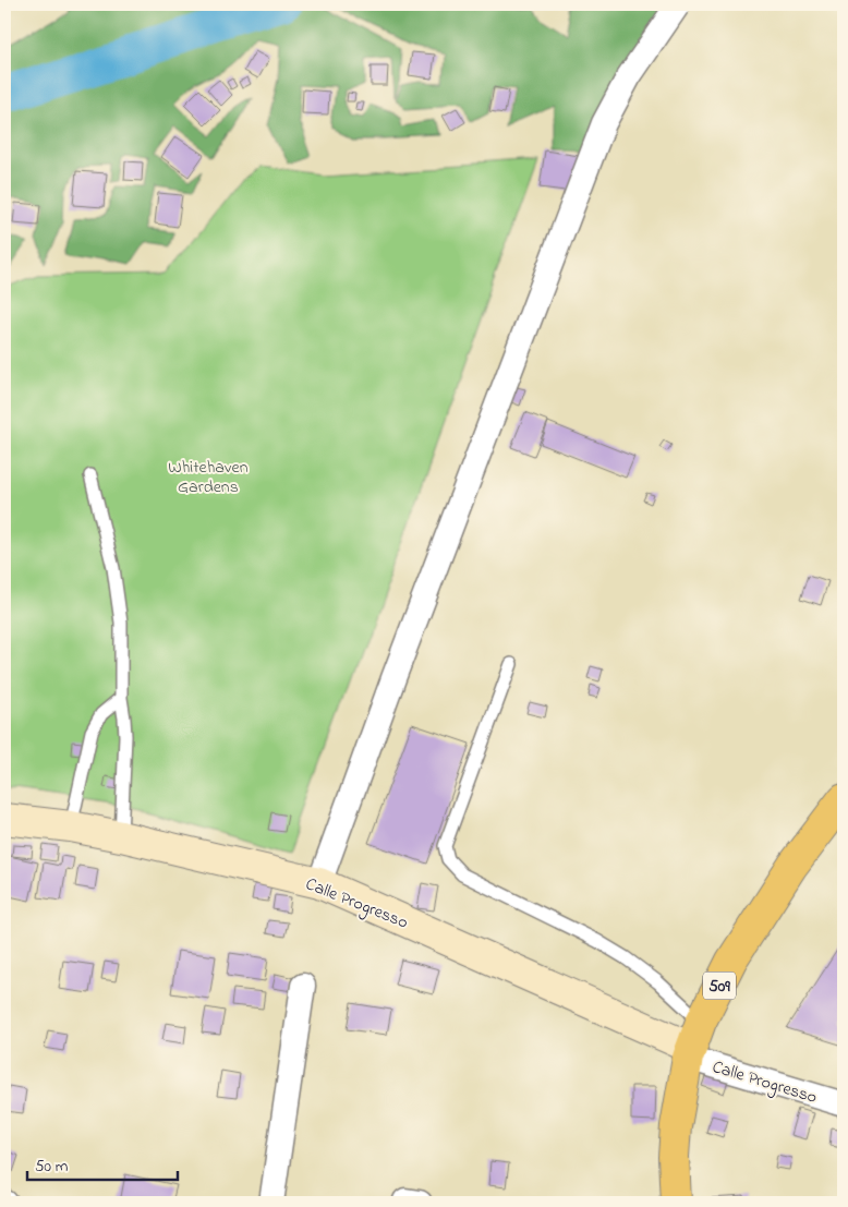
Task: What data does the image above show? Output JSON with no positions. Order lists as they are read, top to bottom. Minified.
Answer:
{"streets":{"main road":["Calle Progresso","509"]},"crossings":[["Calle Progresso","509"]],"parks":["Whitehaven Gardens"],"scale_bar":"50 m"}
